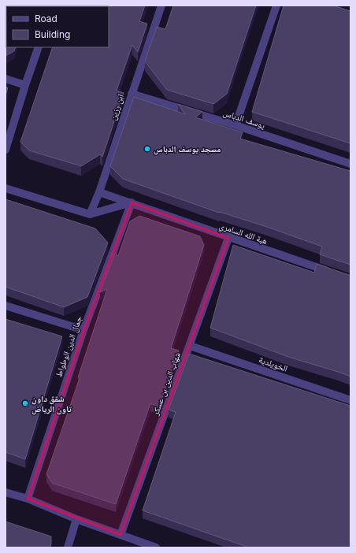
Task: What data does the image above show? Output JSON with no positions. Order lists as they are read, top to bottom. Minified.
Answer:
{"streets":{"street":["ابن رزين","يوسف الدباس","هبة الله السامري","جمال الدين الوطواط","الخويلدية","شهاب الدين بن عسكر"]},"crossings":[["ابن رزين","يوسف الدباس"],["ابن رزين","هبة الله السامري"],["هبة الله السامري","جمال الدين الوطواط"],["هبة الله السامري","شهاب الدين بن عسكر"],["الخويلدية","شهاب الدين بن عسكر"]],"places":["مسجد يوسف الدباس","شقق داون تاون الرياض"],"legend":["Road","Building"]}
